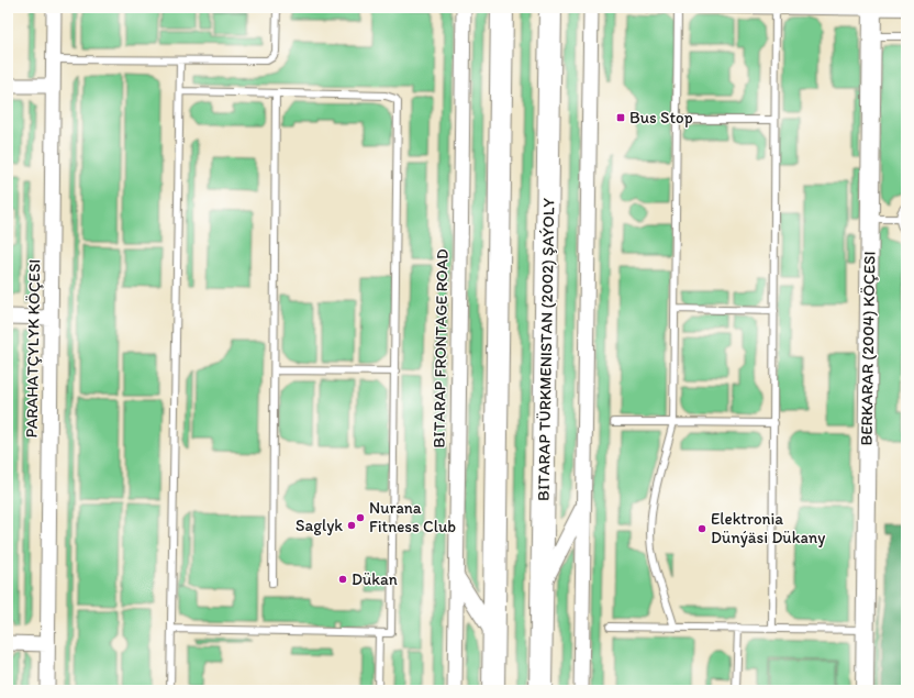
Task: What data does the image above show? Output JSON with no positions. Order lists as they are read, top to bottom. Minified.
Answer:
{"streets":{"main road":["BITARAP TÜRKMENISTAN (2002) ŞAÝOLY"],"street":["PARAHATÇYLYK KÖÇESI","BITARAP FRONTAGE ROAD","BERKARAR (2004) KÖÇESI"]},"places":{"transit":["Bus Stop"],"other":["Nurana Fitness Club","Saglyk","Elektronia Dünýäsi Dükany","Dükan"]}}
